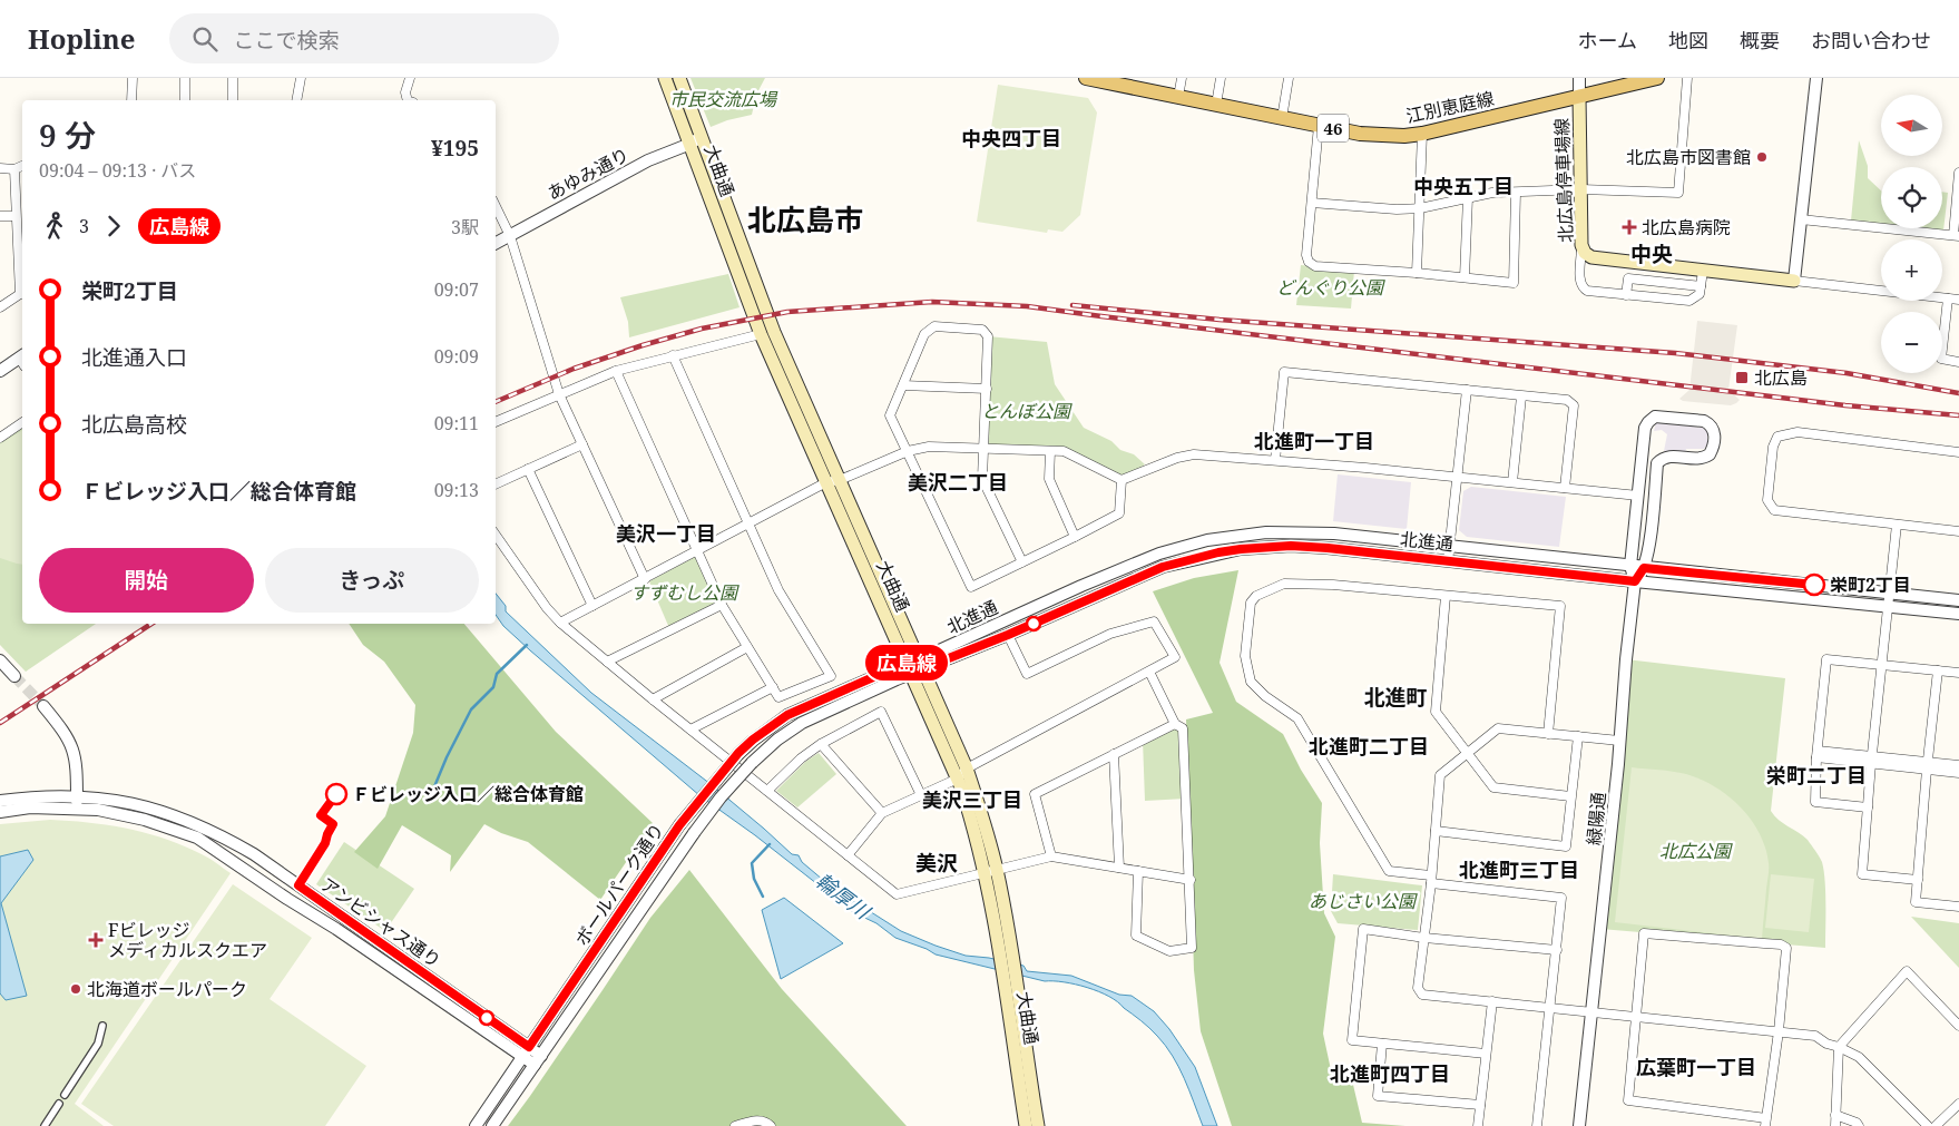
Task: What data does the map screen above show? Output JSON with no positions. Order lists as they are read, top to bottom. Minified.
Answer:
{"streets":{"main road":["江別恵庭線","46","大曲通","北広島停車場線"],"street":["あゆみ通り","北進通","緑陽通","ボールパーク通り","アンビシャス通り"]},"crossings":[["江別恵庭線","北広島停車場線"],["大曲通","あゆみ通り"],["大曲通","北進通"],["大曲通","ボールパーク通り"],["北進通","緑陽通"],["北進通","ボールパーク通り"],["ボールパーク通り","アンビシャス通り"]],"districts":["中央四丁目","中央五丁目","北広島市","中央","北進町一丁目","美沢二丁目","美沢一丁目","北進町","北進町二丁目","栄町二丁目","美沢三丁目","美沢","北進町三丁目","広葉町一丁目","北進町四丁目"],"water":["輪厚川"],"parks":["市民交流広場","どんぐり公園","とんぼ公園","すずむし公園","北広公園","あじさい公園"],"places":{"other":["北広島市図書館","栄町2丁目","Ｆビレッジ入口／総合体育館","北海道ボールパーク"],"health":["北広島病院","Fビレッジ メディカルスクエア"],"transit":["北広島"]},"lines":["bus line 広島線"],"north":"left","page":{"header":"Hopline","search":"ここで検索","nav":["ホーム","地図","概要","お問い合わせ"],"on_map":"広島線","map_buttons":["+","−"],"heading":["9 分","09:04 – 09:13 · バス","¥195"],"legs":["3","広島線","3駅"],"list":[{"name":"栄町2丁目","value":"09:07"},{"name":"北進通入口","value":"09:09"},{"name":"北広島高校","value":"09:11"},{"name":"Ｆビレッジ入口／総合体育館","value":"09:13"}],"buttons":["開始","きっぷ"]}}
